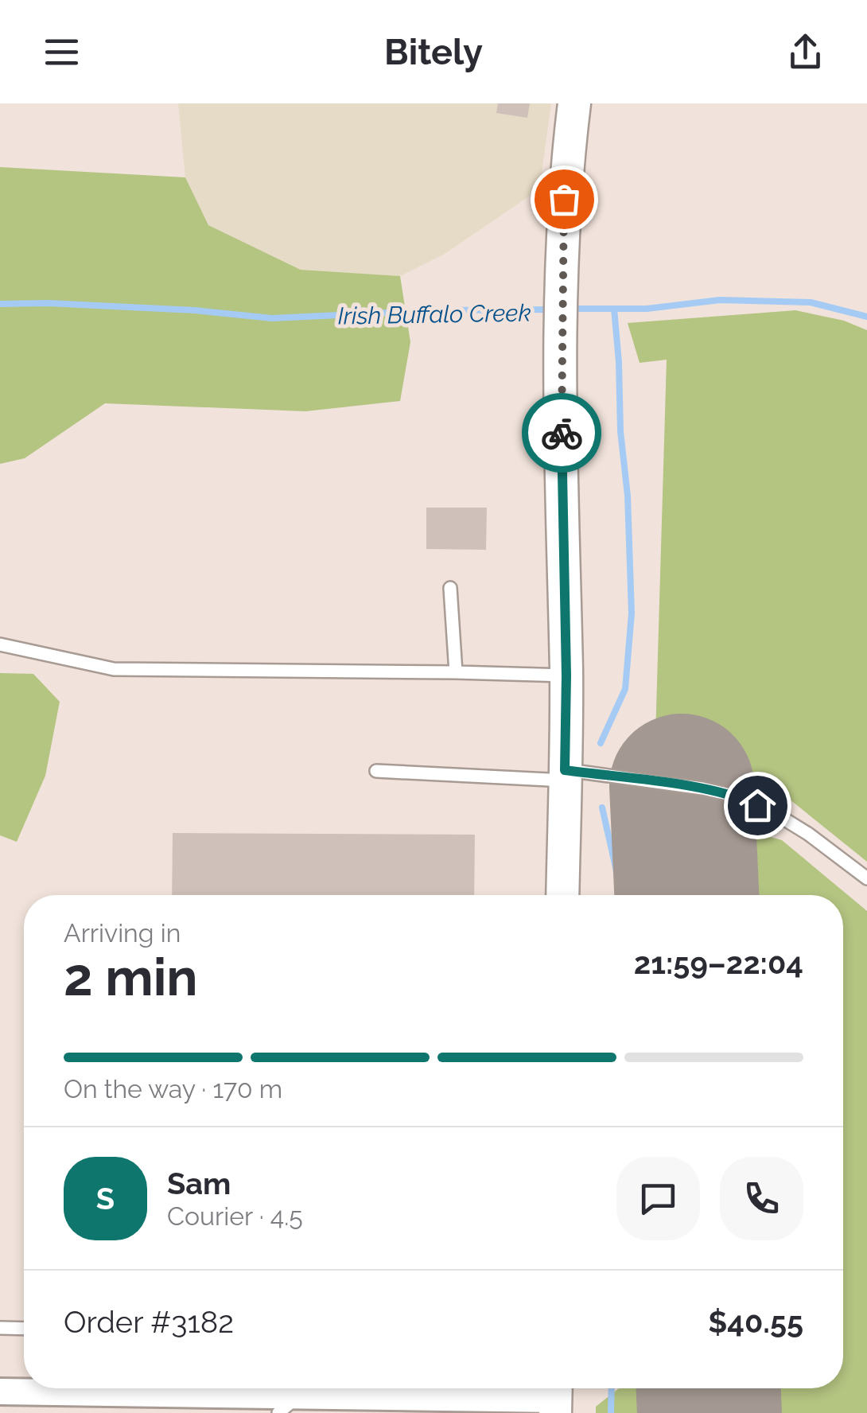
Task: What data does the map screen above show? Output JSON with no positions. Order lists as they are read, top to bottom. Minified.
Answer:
{"water":["Irish Buffalo Creek"],"page":{"header":"Bitely","heading":["2 min","Arriving in","21:59–22:04"],"panel":["Sam","Courier · 4.5","Order #3182","$40.55"],"bar":"On the way · 170 m","round":"S"}}
